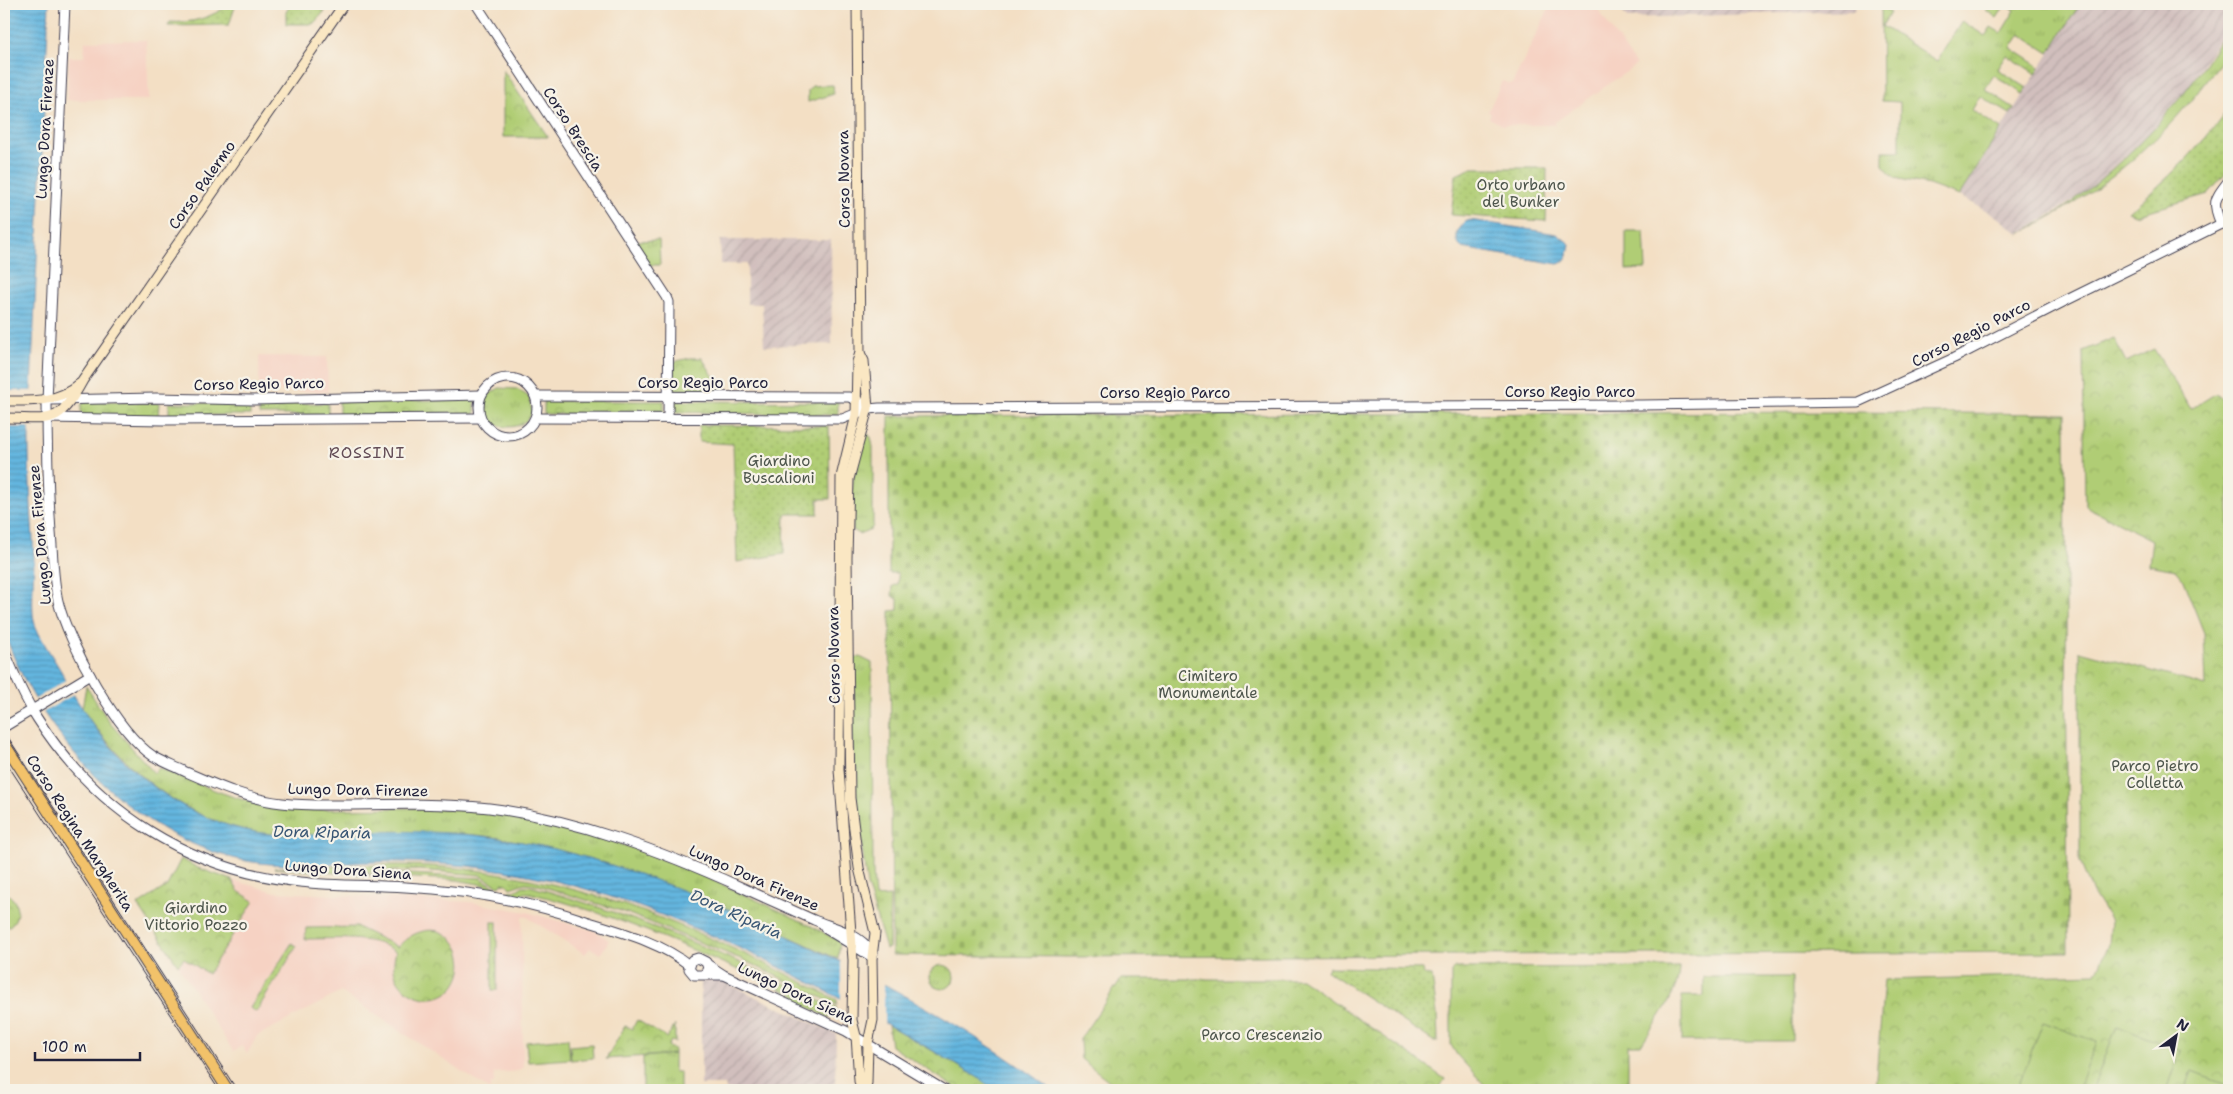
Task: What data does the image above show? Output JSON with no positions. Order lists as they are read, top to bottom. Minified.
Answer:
{"streets":{"main road":["Corso Novara","Corso Palermo","Corso Regina Margherita"],"street":["Lungo Dora Firenze","Corso Brescia","Corso Regio Parco","Lungo Dora Siena"]},"crossings":[["Lungo Dora Firenze","Corso Novara"],["Lungo Dora Firenze","Corso Palermo"],["Lungo Dora Firenze","Corso Regio Parco"],["Corso Brescia","Corso Regio Parco"],["Corso Novara","Corso Regio Parco"],["Corso Novara","Lungo Dora Siena"],["Corso Palermo","Corso Regio Parco"]],"districts":["ROSSINI"],"water":["Dora Riparia"],"parks":["Orto urbano del Bunker","Giardino Buscalioni","Cimitero Monumentale","Parco Pietro Colletta","Giardino Vittorio Pozzo","Parco Crescenzio"],"scale_bar":"100 m","north":"top right"}
